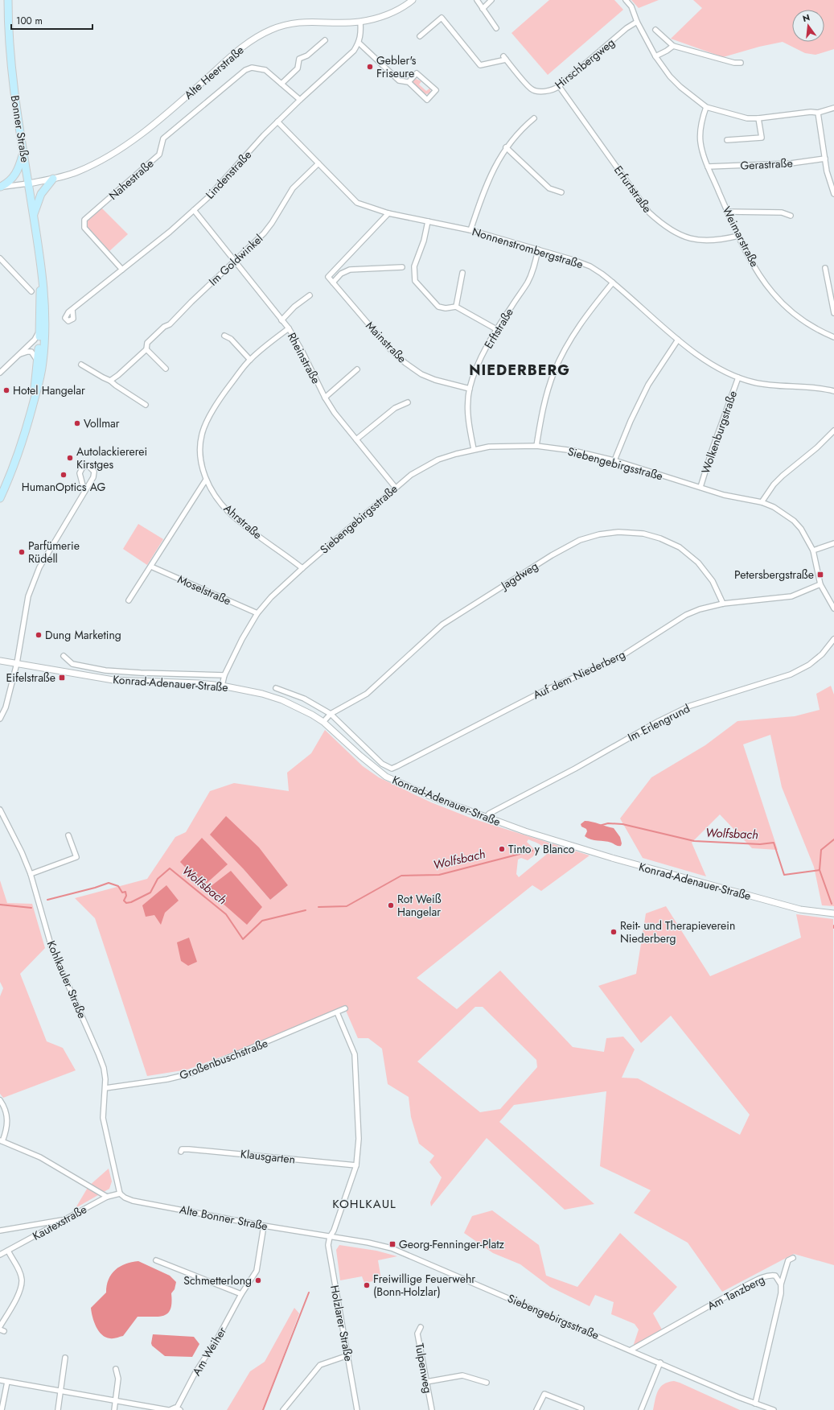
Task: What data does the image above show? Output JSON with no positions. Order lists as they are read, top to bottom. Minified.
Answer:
{"streets":{"main road":["Bonner Straße"],"street":["Hirschbergweg","Alte Heerstraße","Gerastraße","Lindenstraße","Nahestraße","Erfurtstraße","Weimarstraße","Nonnenstrombergstraße","Im Goldwinkel","Erftstraße","Mainstraße","Rheinstraße","Wolkenburgstraße","Siebengebirgsstraße","Ahrstraße","Jagdweg","Moselstraße","Auf dem Niederberg","Konrad-Adenauer-Straße","Im Erlengrund","Kohlkauler Straße","Großenbuschstraße","Klausgarten","Alte Bonner Straße","Kautexstraße","Am Tanzberg","Holzlarer Straße","Am Weiher","Tulpenweg"]},"crossings":[["Hirschbergweg","Erfurtstraße"],["Alte Heerstraße","Bonner Straße"],["Alte Heerstraße","Lindenstraße"],["Gerastraße","Weimarstraße"],["Lindenstraße","Nahestraße"],["Lindenstraße","Nonnenstrombergstraße"],["Lindenstraße","Rheinstraße"],["Erfurtstraße","Weimarstraße"],["Nonnenstrombergstraße","Im Goldwinkel"],["Nonnenstrombergstraße","Erftstraße"],["Nonnenstrombergstraße","Wolkenburgstraße"],["Im Goldwinkel","Rheinstraße"],["Erftstraße","Mainstraße"],["Erftstraße","Siebengebirgsstraße"],["Rheinstraße","Siebengebirgsstraße"],["Rheinstraße","Ahrstraße"],["Wolkenburgstraße","Siebengebirgsstraße"],["Siebengebirgsstraße","Ahrstraße"],["Siebengebirgsstraße","Moselstraße"],["Siebengebirgsstraße","Auf dem Niederberg"],["Siebengebirgsstraße","Konrad-Adenauer-Straße"],["Siebengebirgsstraße","Alte Bonner Straße"],["Siebengebirgsstraße","Am Tanzberg"],["Siebengebirgsstraße","Holzlarer Straße"],["Jagdweg","Auf dem Niederberg"],["Jagdweg","Konrad-Adenauer-Straße"],["Auf dem Niederberg","Konrad-Adenauer-Straße"],["Konrad-Adenauer-Straße","Im Erlengrund"],["Kohlkauler Straße","Großenbuschstraße"],["Kohlkauler Straße","Alte Bonner Straße"],["Kohlkauler Straße","Kautexstraße"],["Alte Bonner Straße","Kautexstraße"],["Alte Bonner Straße","Holzlarer Straße"],["Alte Bonner Straße","Am Weiher"]],"districts":["NIEDERBERG","KOHLKAUL"],"water":["Wolfsbach"],"places":{"other":["Gebler's Friseure","Hotel Hangelar","Vollmar","Autolackiererei Kirstges","HumanOptics AG","Parfümerie Rüdell","Dung Marketing","Tinto y Blanco","Rot Weiß Hangelar","Reit- und Therapieverein Niederberg","Schmetterlong","Freiwillige Feuerwehr (Bonn-Holzlar)"],"transit":["Petersbergstraße","Eifelstraße","Georg-Fenninger-Platz"]},"scale_bar":"100 m","north":"top"}
